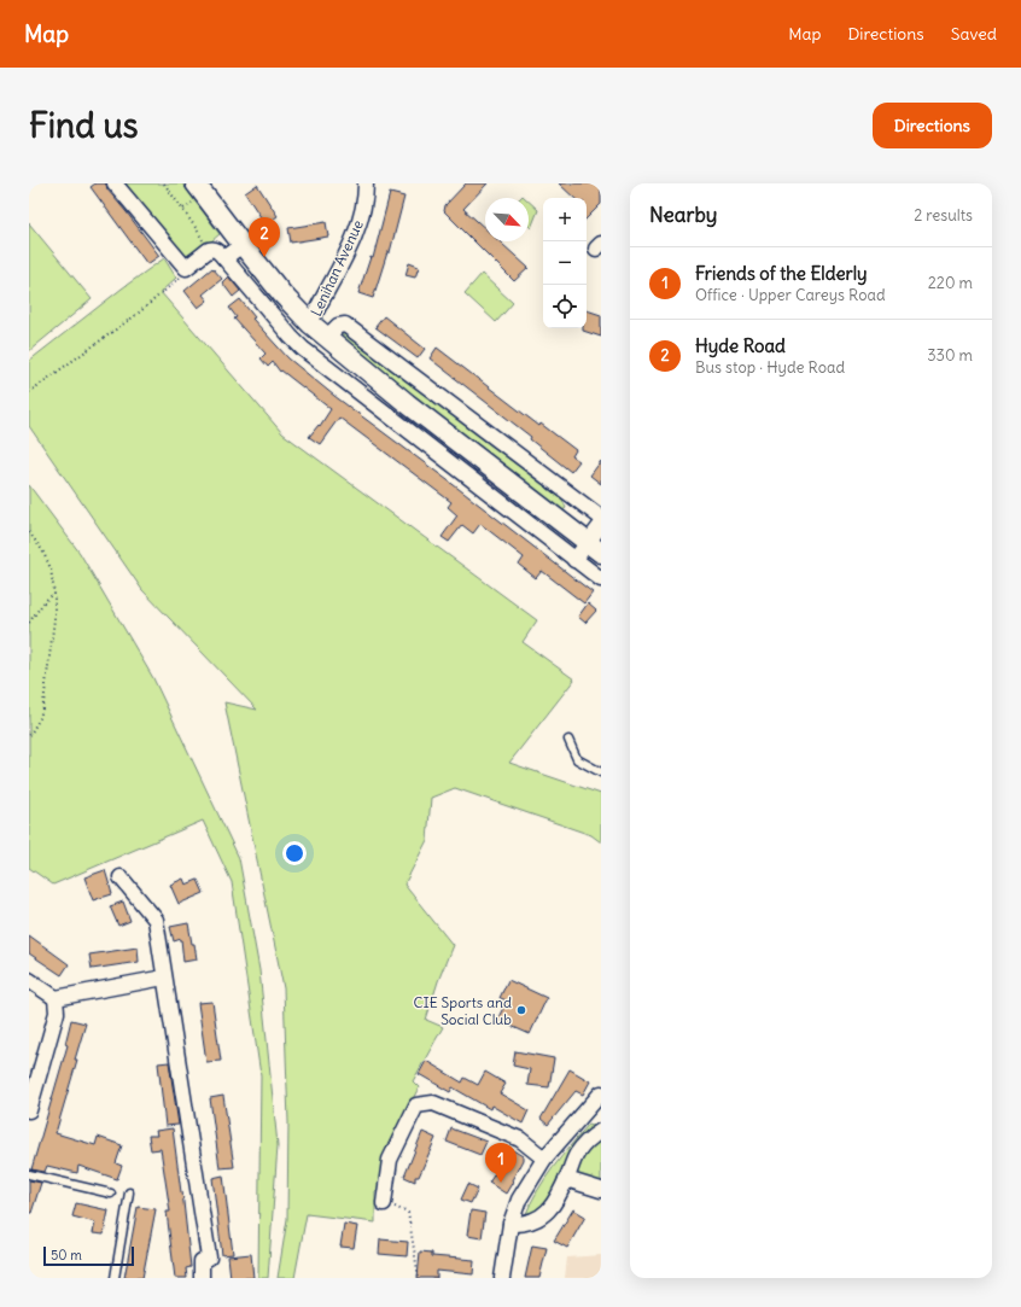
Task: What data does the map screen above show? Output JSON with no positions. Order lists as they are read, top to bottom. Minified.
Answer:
{"streets":{"street":["Lenihan Avenue"]},"places":["CIE Sports and Social Club"],"scale_bar":"50 m","north":"bottom right","page":{"header":"Map","nav":["Map","Directions","Saved"],"buttons":"Directions","title":"Find us","heading":["Nearby","2 results"],"map_buttons":["+","−"],"pins":["2","1"],"list":[{"mark":"1","name":"Friends of the Elderly","note":"Office · Upper Careys Road","value":"220 m"},{"mark":"2","name":"Hyde Road","note":"Bus stop · Hyde Road","value":"330 m"}],"scale":"50 m"}}
